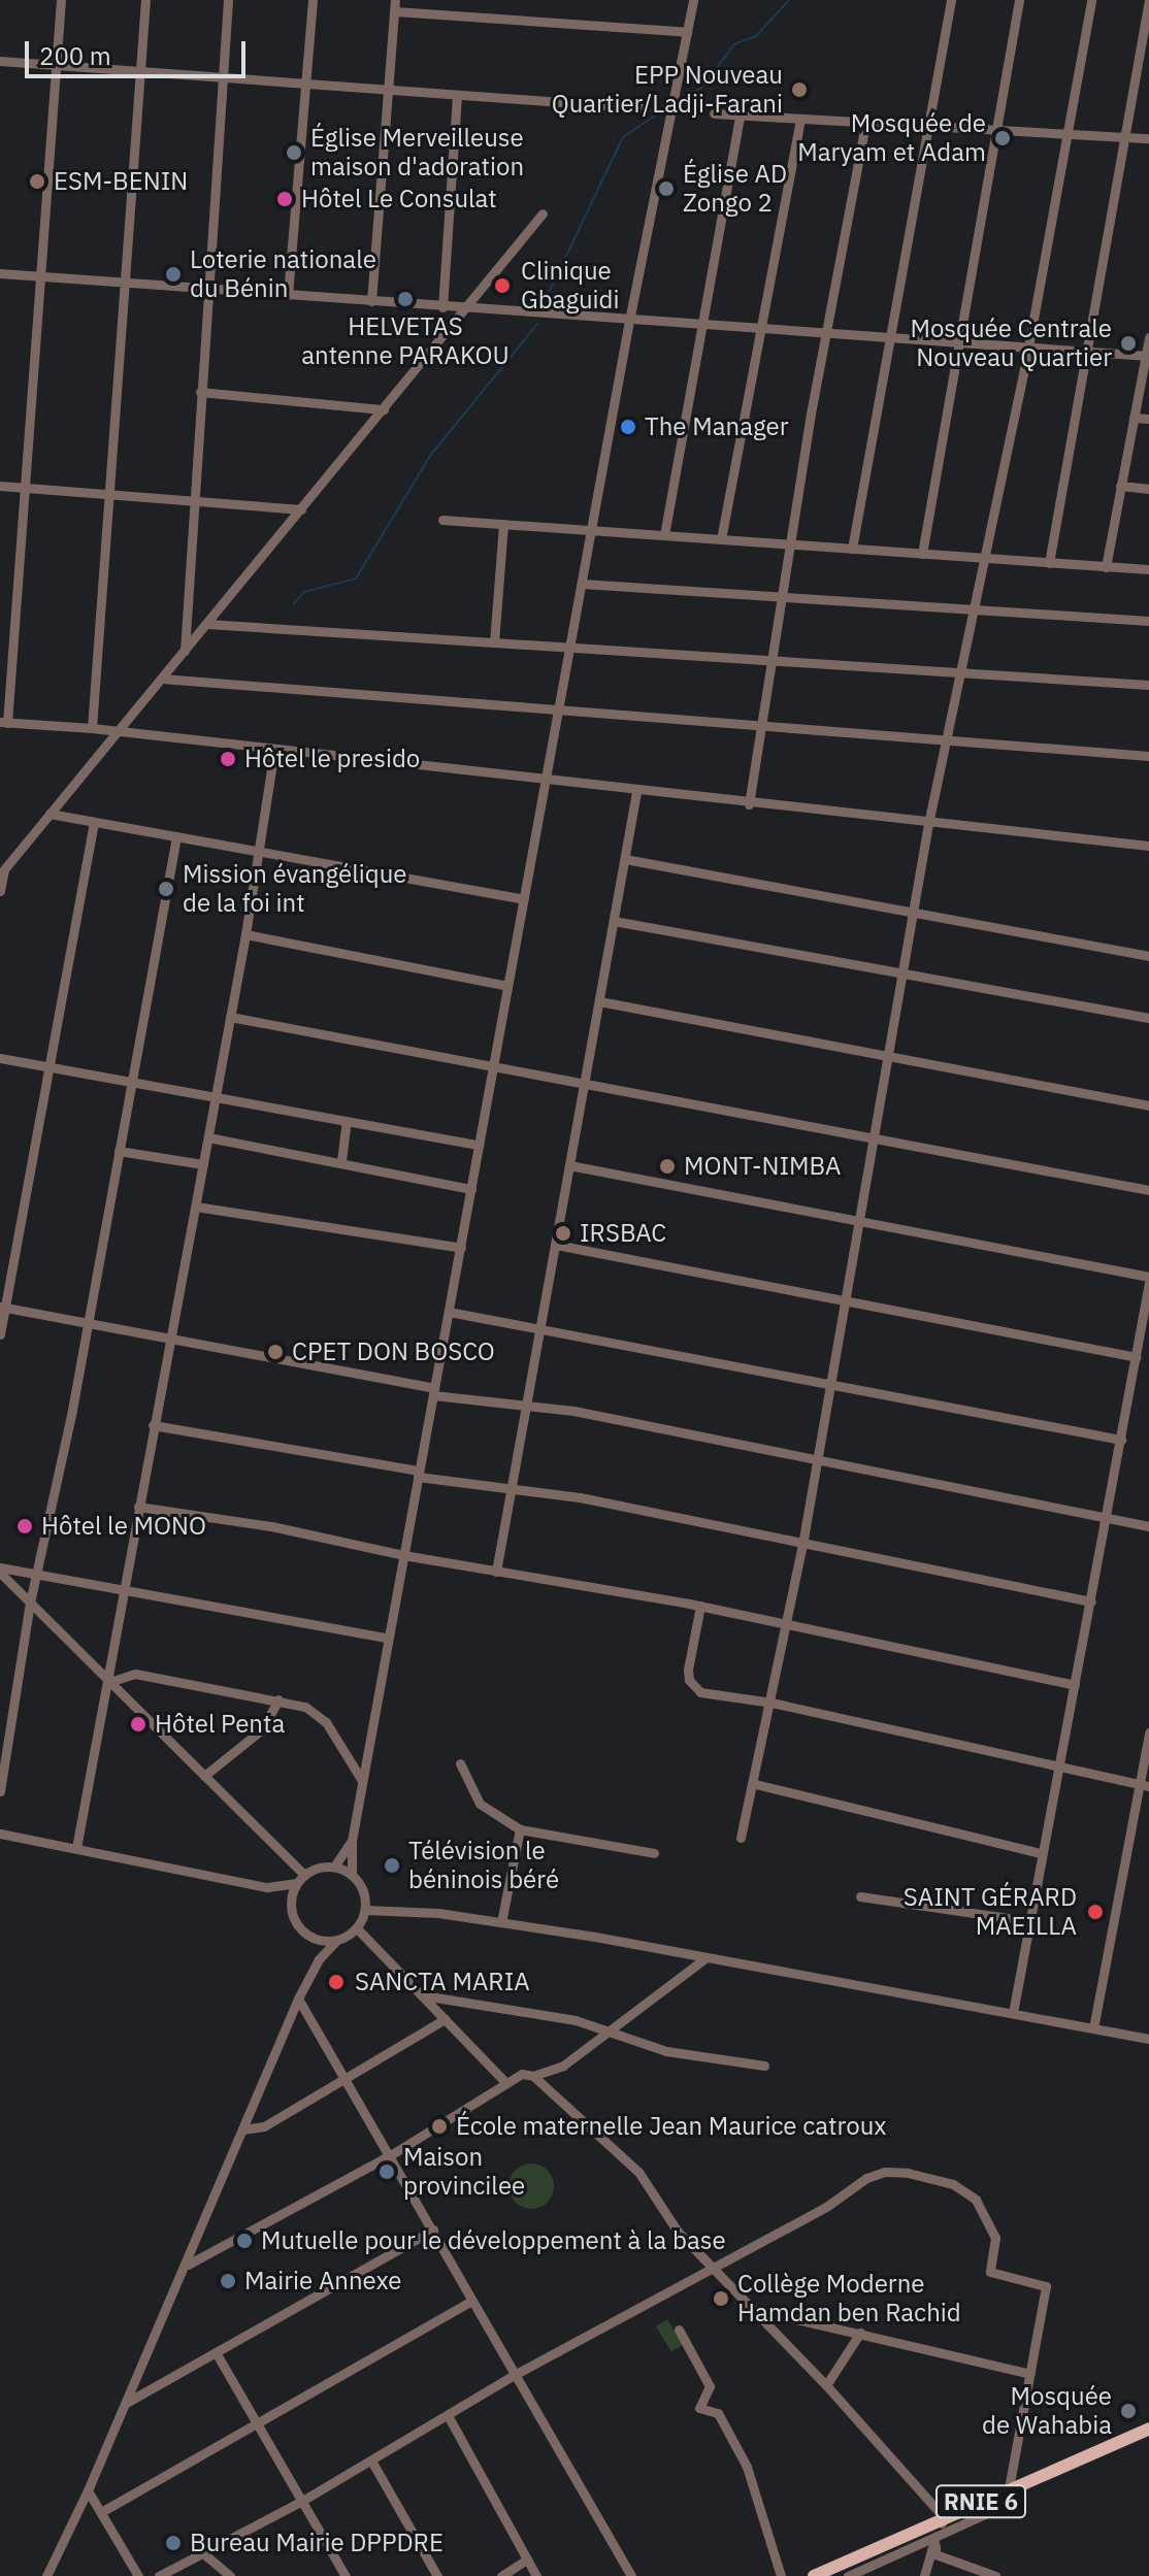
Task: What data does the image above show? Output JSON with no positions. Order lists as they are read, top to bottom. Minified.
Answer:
{"streets":{"main road":["RNIE 6"]},"places":["EPP Nouveau Quartier/Ladji-Farani","Mosquée de Maryam et Adam","Église Merveilleuse maison d'adoration","ESM-BENIN","Église AD Zongo 2","Hôtel Le Consulat","Loterie nationale du Bénin","Clinique Gbaguidi","HELVETAS antenne PARAKOU","Mosquée Centrale Nouveau Quartier","The Manager","Hôtel le presido","Mission évangélique de la foi int","MONT-NIMBA","IRSBAC","CPET DON BOSCO","Hôtel le MONO","Hôtel Penta","Télévision le béninois béré","SAINT GÉRARD MAEILLA","SANCTA MARIA","École maternelle Jean Maurice catroux","Maison provincilee","Mutuelle pour le développement à la base","Mairie Annexe","Collège Moderne Hamdan ben Rachid","Mosquée de Wahabia","Bureau Mairie DPPDRE"],"scale_bar":"200 m"}
